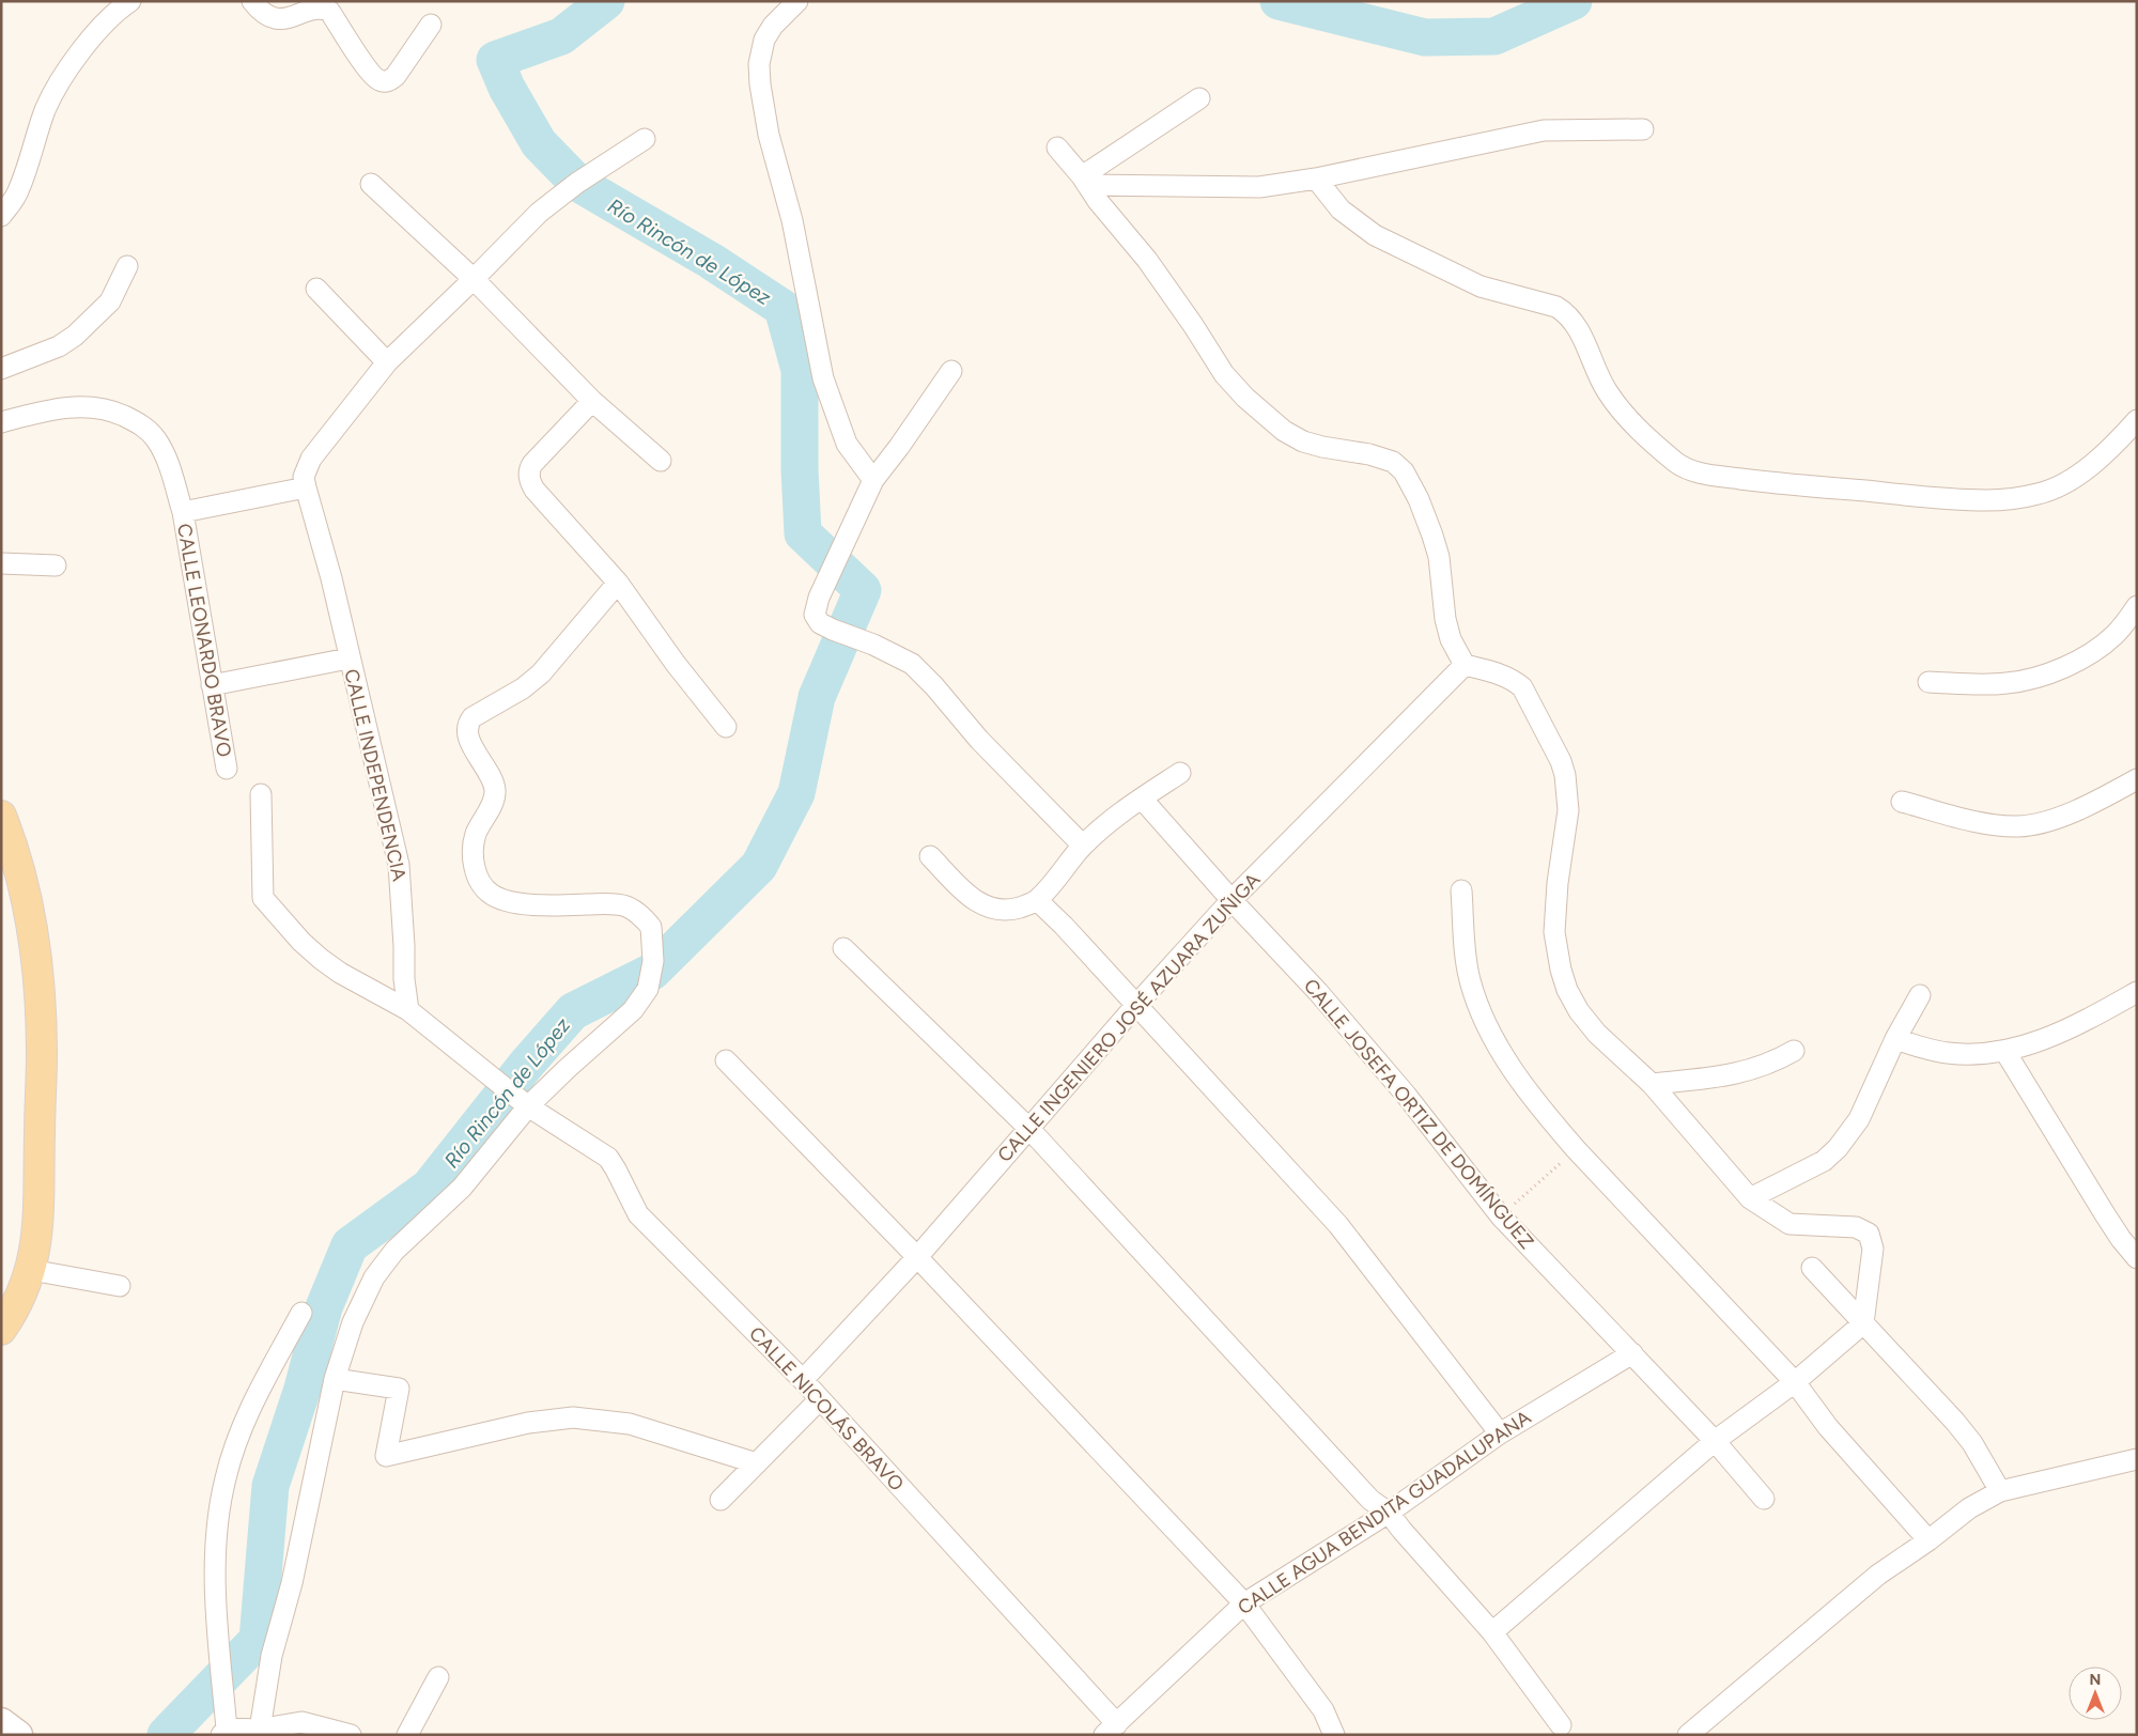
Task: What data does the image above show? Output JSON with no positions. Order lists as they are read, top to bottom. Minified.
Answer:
{"streets":{"street":["CALLE LEONARDO BRAVO","CALLE INDEPENDENCIA","CALLE INGENIERO JOSÉ AZUARA ZUÑIGA","CALLE JOSEFA ORTIZ DE DOMÍNGUEZ","CALLE NICOLÁS BRAVO","CALLE AGUA BENDITA GUADALUPANA"]},"crossings":[["CALLE INGENIERO JOSÉ AZUARA ZUÑIGA","CALLE JOSEFA ORTIZ DE DOMÍNGUEZ"],["CALLE INGENIERO JOSÉ AZUARA ZUÑIGA","CALLE NICOLÁS BRAVO"],["CALLE JOSEFA ORTIZ DE DOMÍNGUEZ","CALLE AGUA BENDITA GUADALUPANA"],["CALLE NICOLÁS BRAVO","CALLE AGUA BENDITA GUADALUPANA"]],"water":["Río Rincón de López"],"north":"top"}
